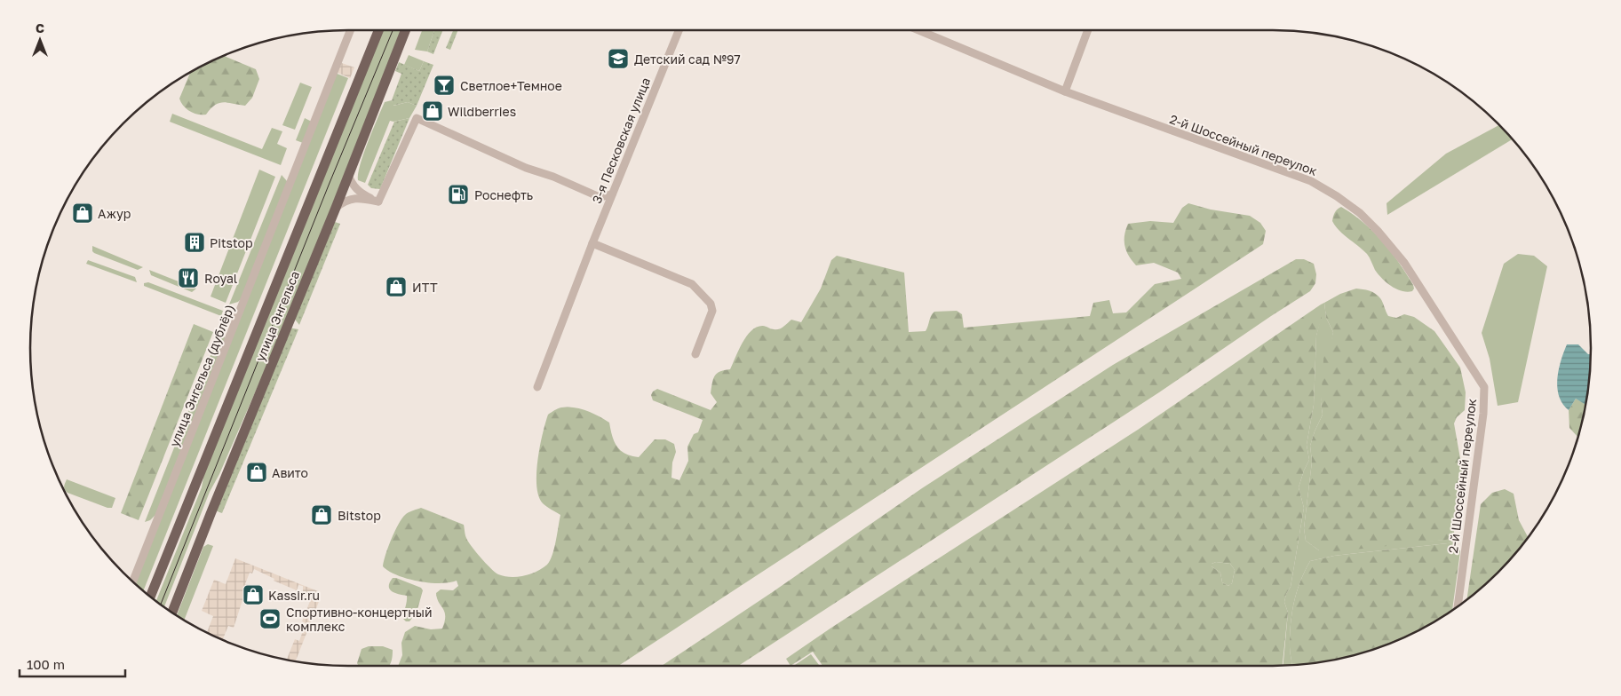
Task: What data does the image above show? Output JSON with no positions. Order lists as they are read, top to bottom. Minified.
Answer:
{"streets":{"main road":["улица Энгельса"],"street":["3-я Песковская улица","2-й Шоссейный переулок","улица Энгельса (дублёр)"]},"places":{"school or university":["Детский сад №97"],"bar":["Светлое+Темное"],"shop":["Wildberries","Ажур","ИТТ","Авито","Bitstop","Kassir.ru"],"fuel station":["Роснефть"],"building":["Pitstop"],"restaurant":["Royal"],"sports":["Спортивно-концертный комплекс"]},"scale_bar":"100 m","north":"top"}
